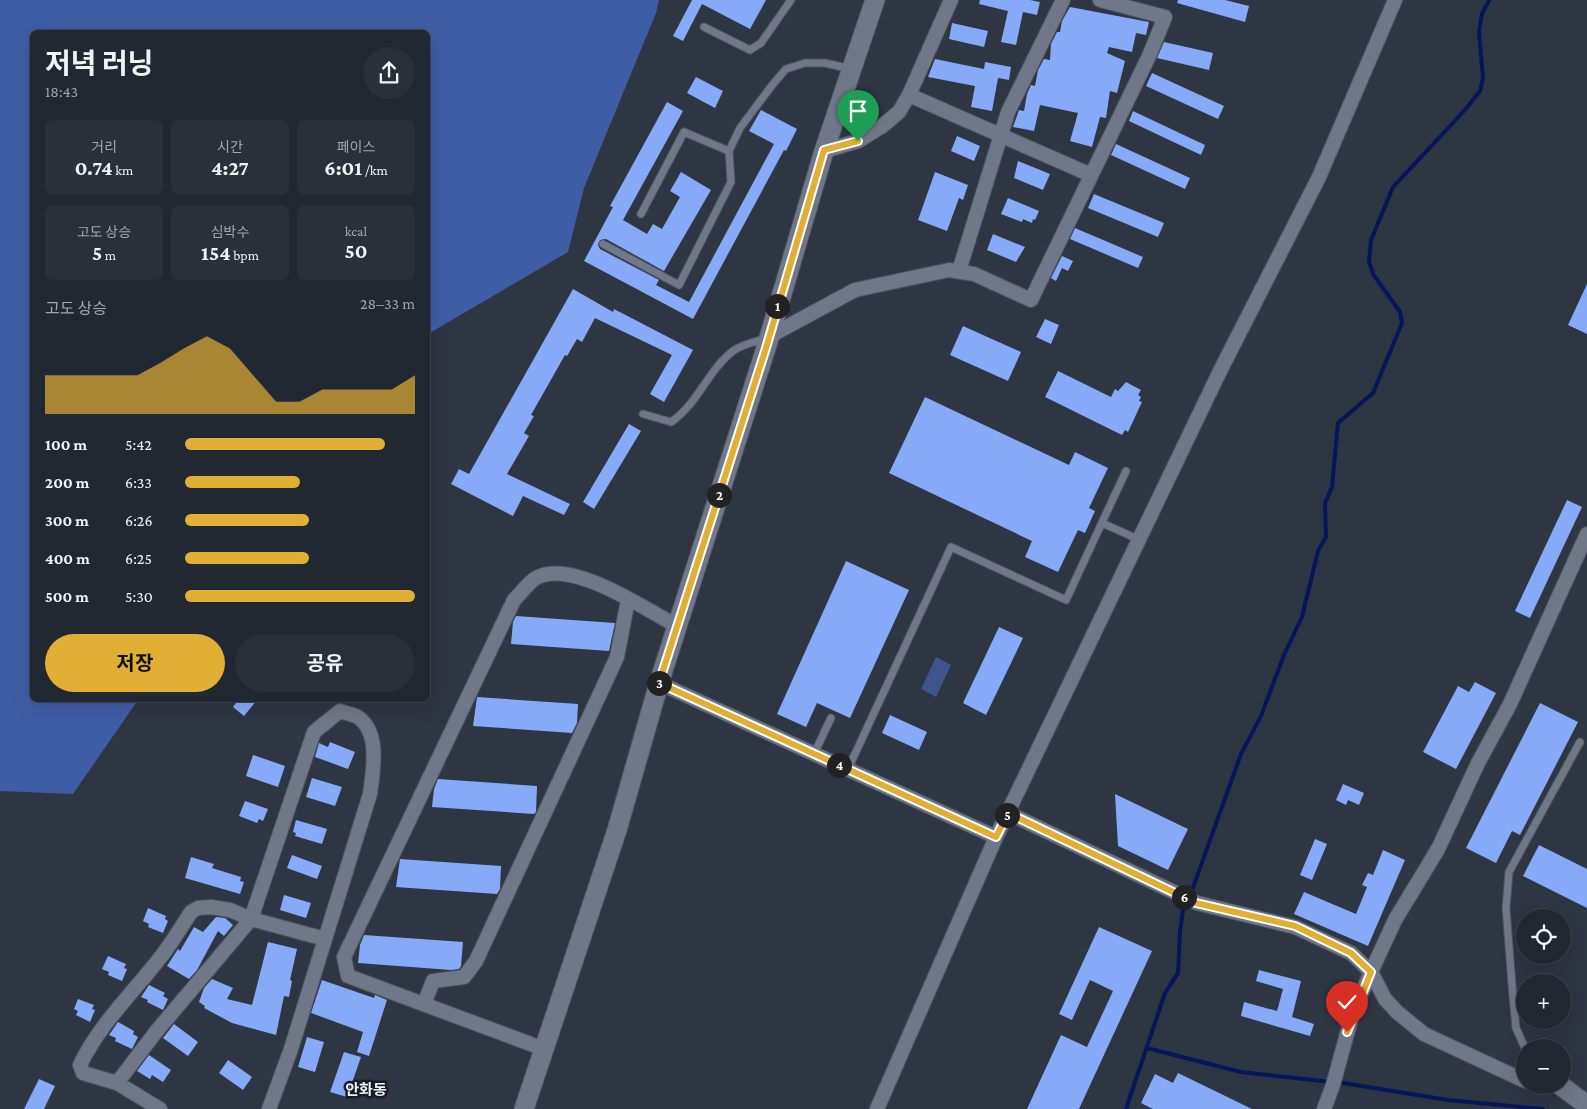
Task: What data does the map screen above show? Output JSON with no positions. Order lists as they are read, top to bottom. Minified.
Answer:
{"districts":["안화동"],"page":{"heading":["저녁 러닝","18:43"],"stats":[["거리","0.74 km"],["시간","4:27"],["페이스","6:01 /km"],["고도 상승","5 m"],["심박수","154 bpm"],["kcal","50"]],"chart":["고도 상승","28–33 m"],"pins":["1","2","3","4","5","6"],"list":[{"name":"100 m","note":"5:42"},{"name":"200 m","note":"6:33"},{"name":"300 m","note":"6:26"},{"name":"400 m","note":"6:25"},{"name":"500 m","note":"5:30"}],"buttons":["저장","공유"],"map_buttons":["+","−"]}}
